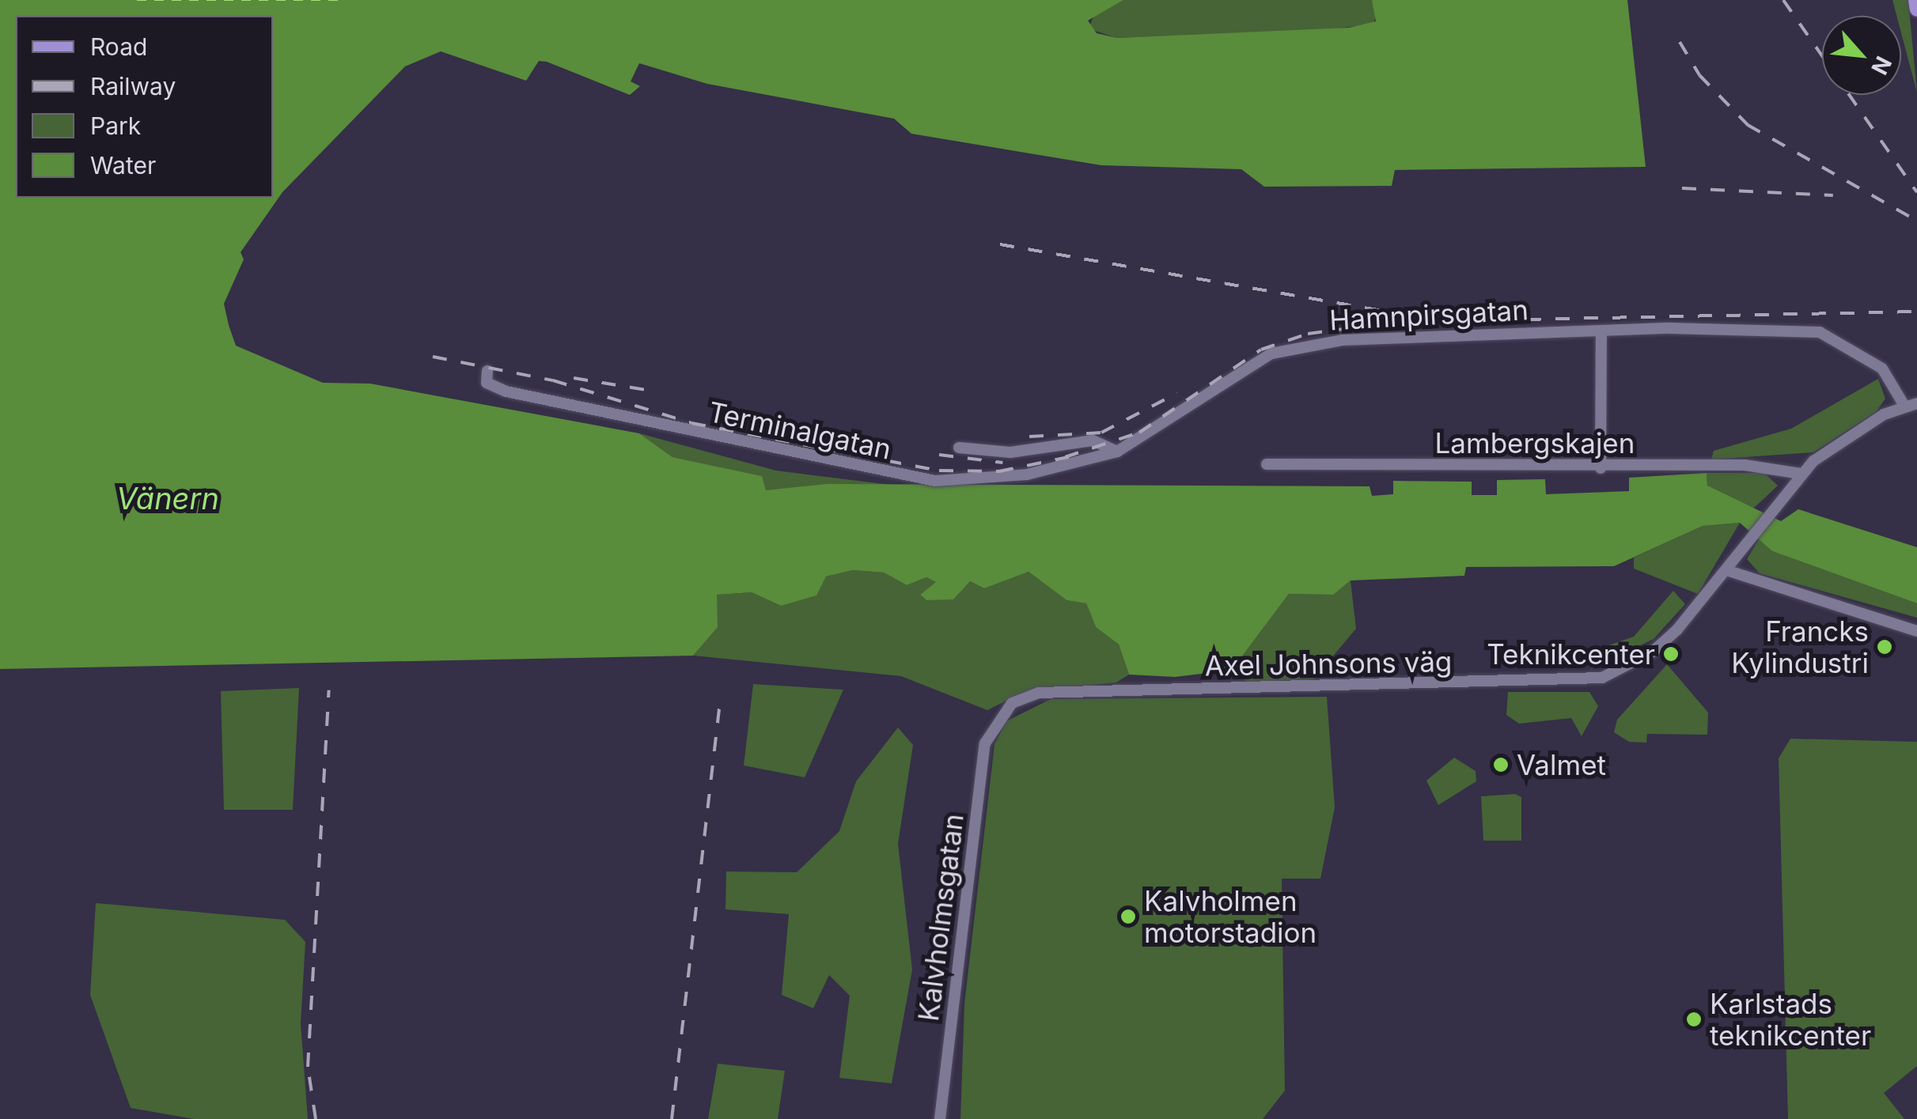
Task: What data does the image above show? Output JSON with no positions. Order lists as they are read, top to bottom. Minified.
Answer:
{"streets":{"street":["Hamnpirsgatan","Terminalgatan","Lambergskajen","Axel Johnsons väg","Kalvholmsgatan"]},"crossings":[["Hamnpirsgatan","Terminalgatan"],["Hamnpirsgatan","Axel Johnsons väg"],["Lambergskajen","Axel Johnsons väg"],["Axel Johnsons väg","Kalvholmsgatan"]],"water":["Vänern"],"places":["Francks Kylindustri","Teknikcenter","Valmet","Kalvholmen motorstadion","Karlstads teknikcenter"],"legend":["Road","Railway","Park","Water"],"north":"bottom right"}
